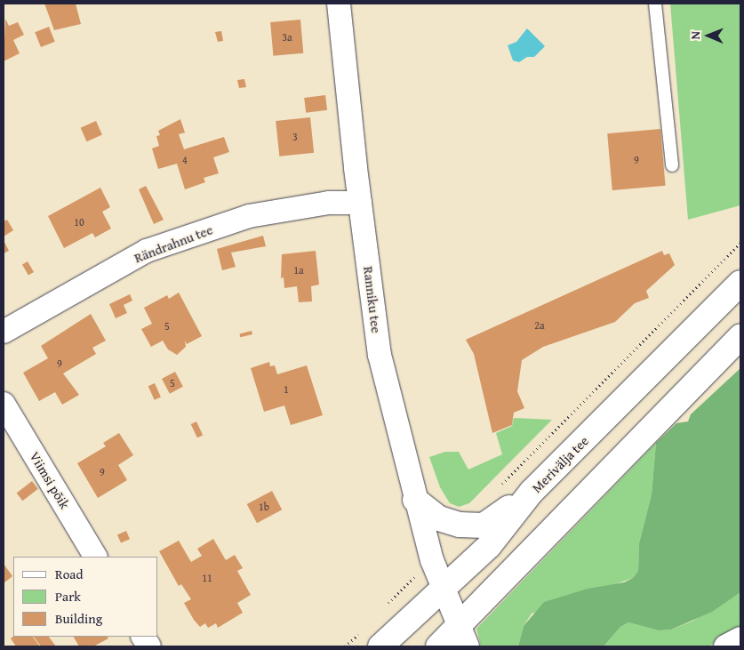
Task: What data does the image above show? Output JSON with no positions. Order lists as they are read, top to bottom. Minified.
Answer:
{"streets":{"main road":["Merivälja tee"],"street":["Rändrahnu tee","Ranniku tee","Viimsi põik"]},"crossings":[["Rändrahnu tee","Ranniku tee"],["Ranniku tee","Merivälja tee"]],"house_numbers":["3a","3","4","9","10","1a","2a","5","9","5","1","9","1b","11"],"legend":["Road","Park","Building"],"north":"left"}
